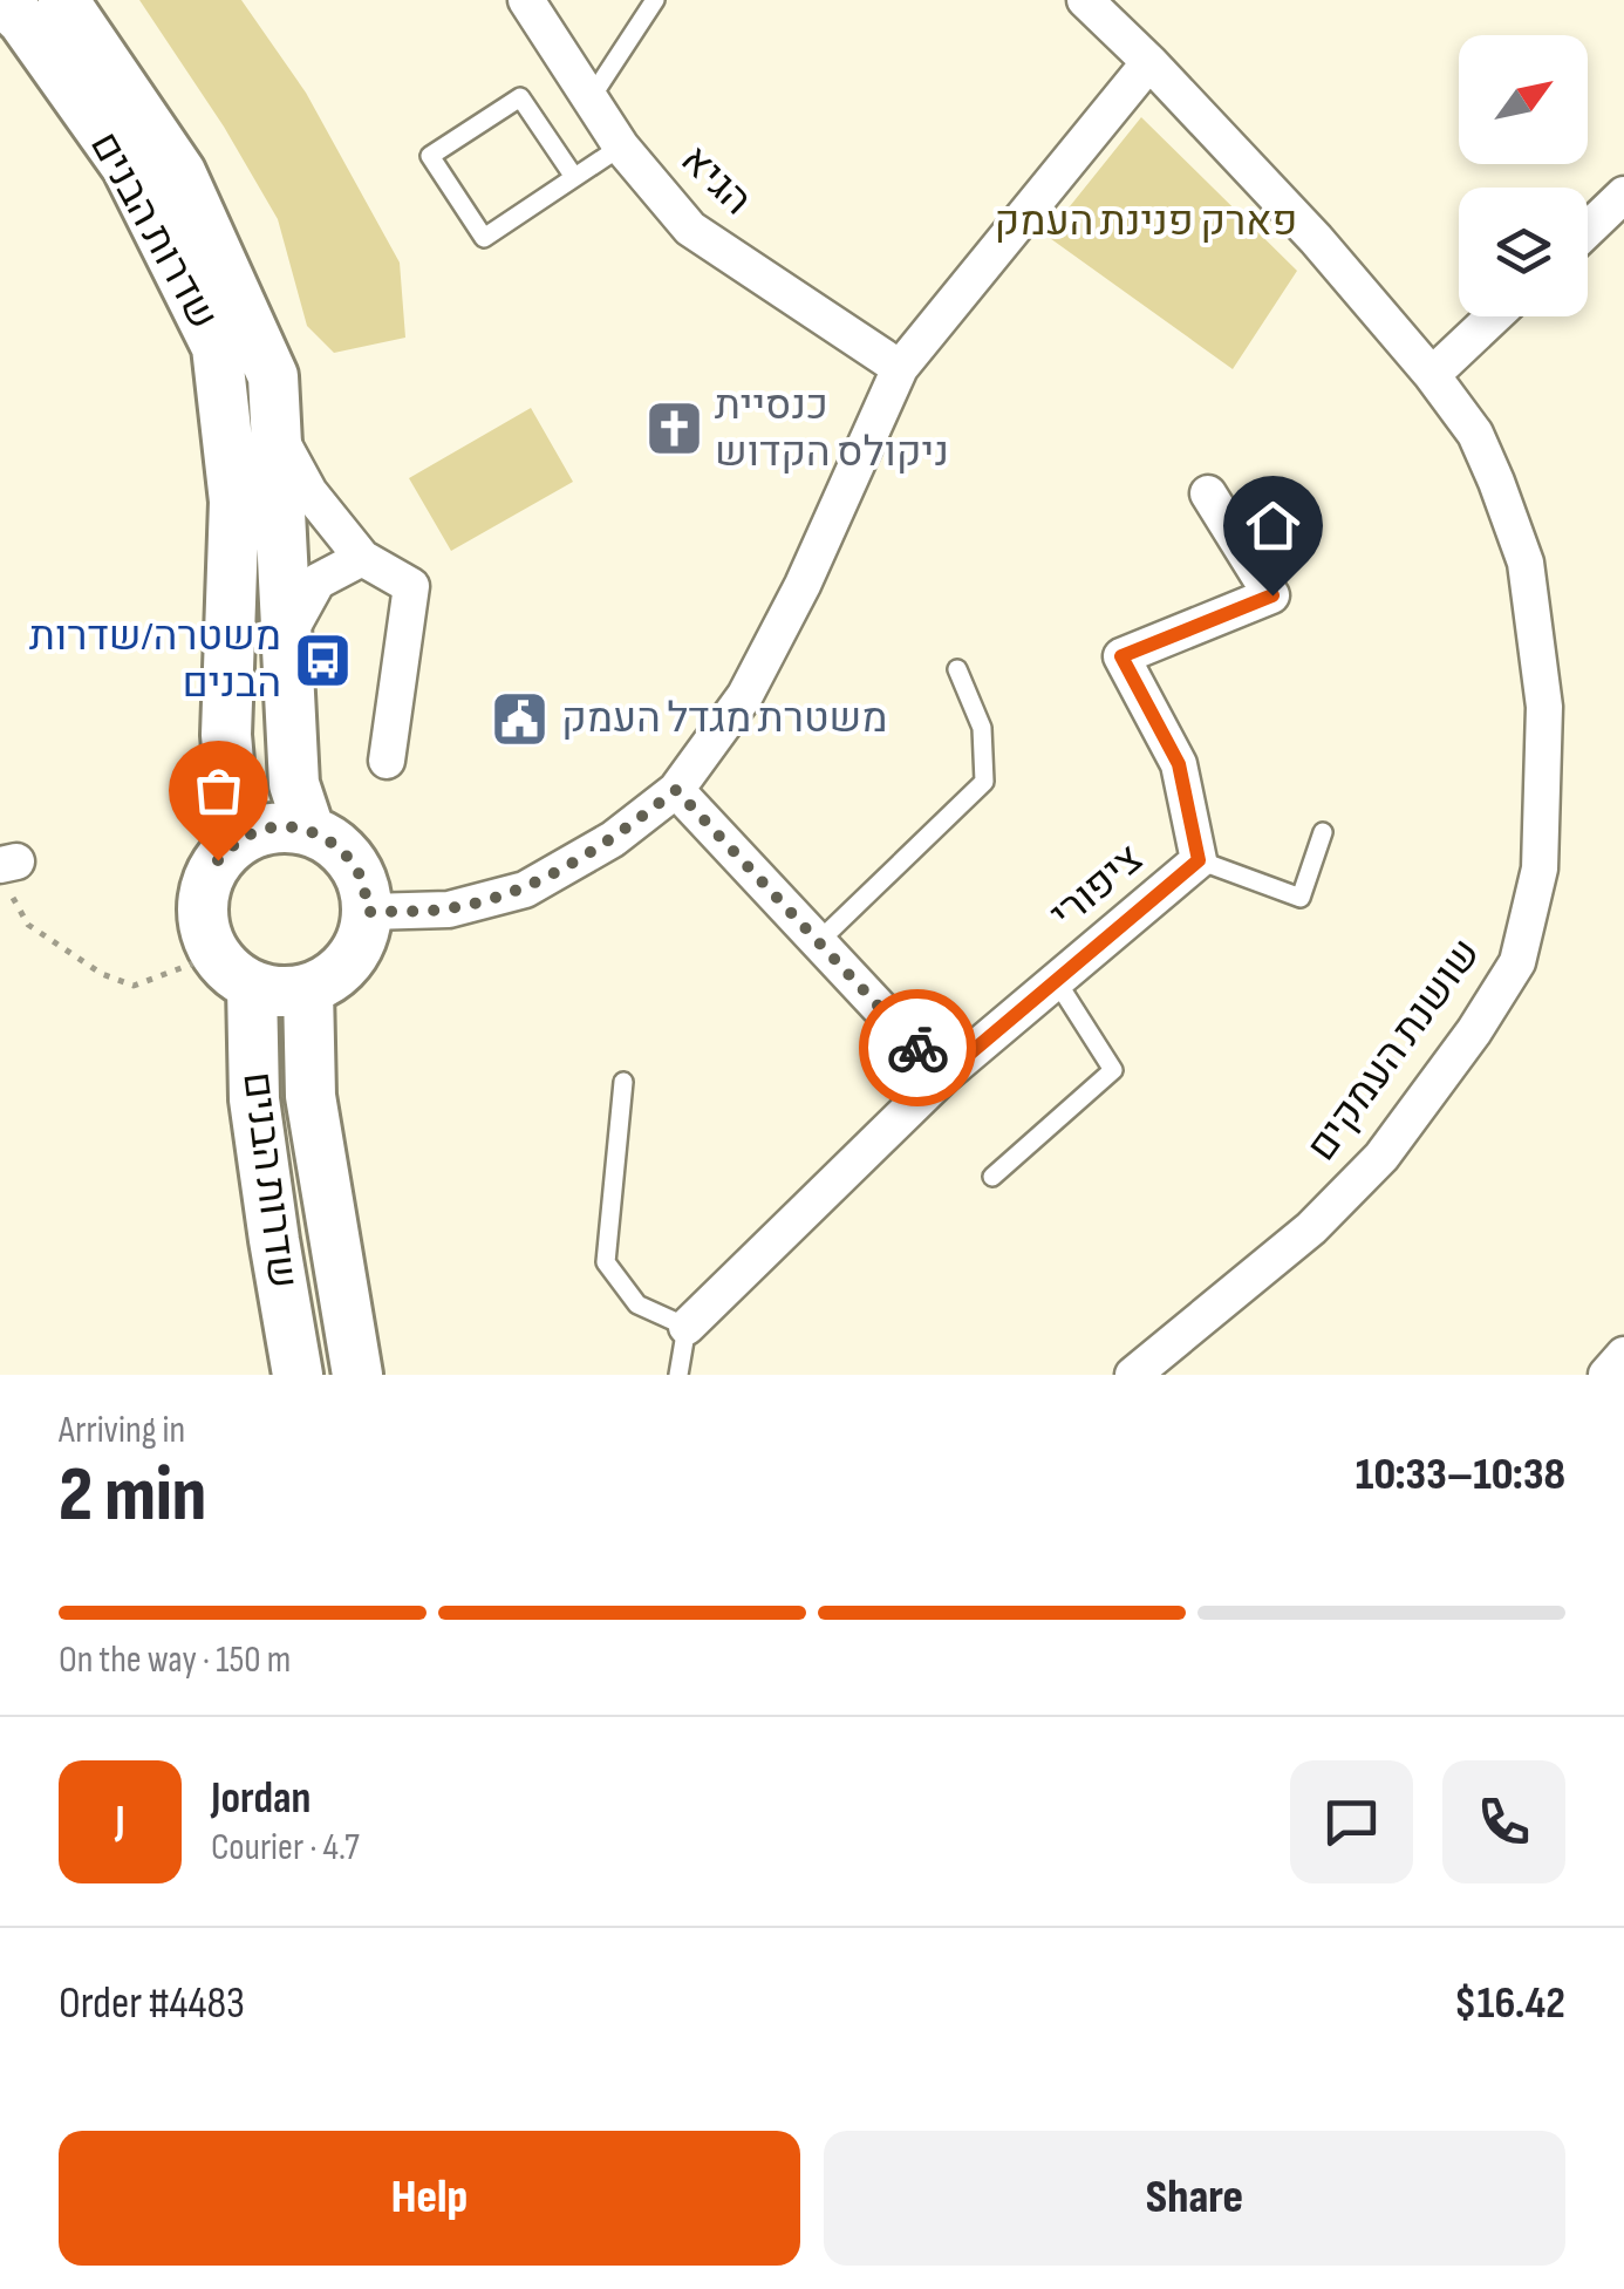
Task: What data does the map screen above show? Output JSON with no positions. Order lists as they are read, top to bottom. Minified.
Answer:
{"streets":{"main road":["שדרות הבנים"],"street":["הגיא","ציפורי","שושנת העמקים"]},"parks":["פארק פנינת העמק"],"places":{"church":["כנסיית ניקולס הקדוש"],"bus stop":["משטרה/שדרות הבנים"],"public building":["משטרת מגדל העמק"]},"north":"top right","page":{"heading":["2 min","Arriving in","10:33–10:38"],"panel":["Jordan","Courier · 4.7","Order #4483","$16.42"],"bar":"On the way · 150 m","round":"J","buttons":["Help","Share"]}}
